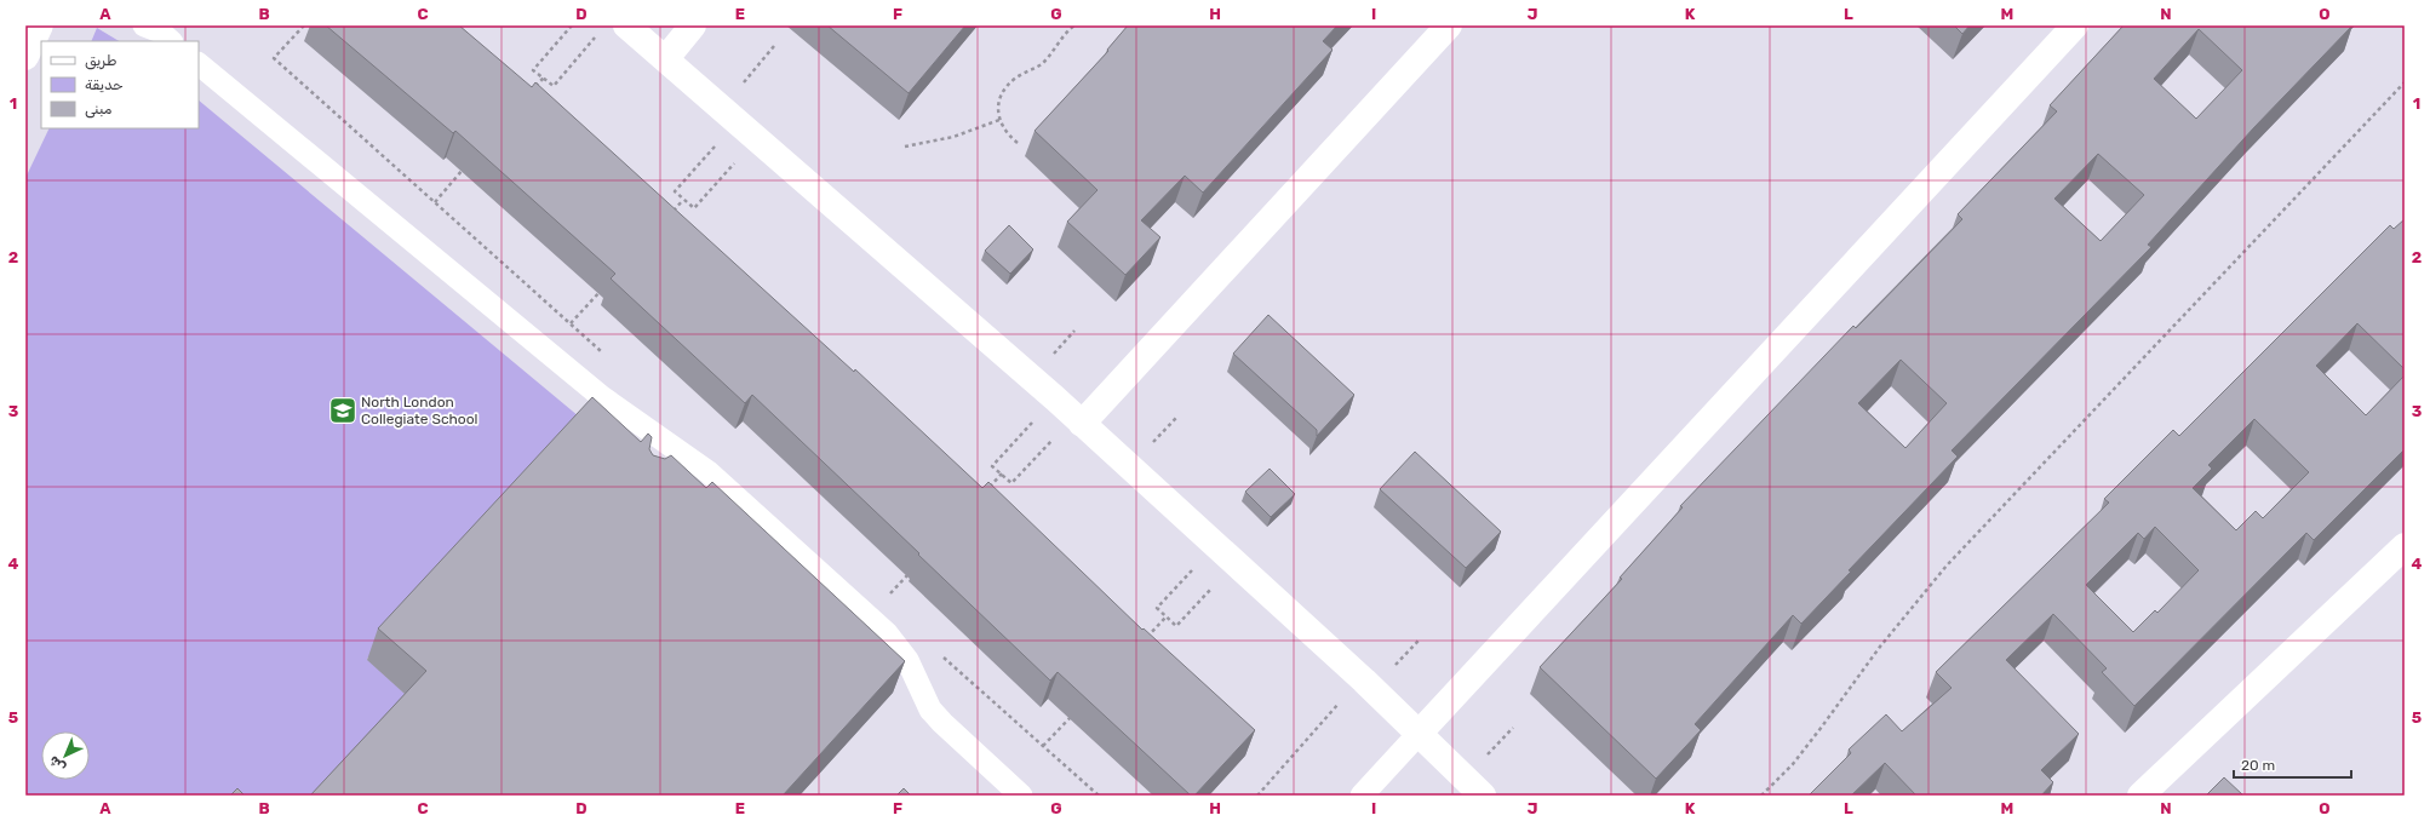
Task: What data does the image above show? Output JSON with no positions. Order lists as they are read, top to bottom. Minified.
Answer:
{"places":{"school or university":["North London Collegiate School"]},"legend":["طريق","حديقة","مبنى"],"scale_bar":"20 m","north":"bottom left","grid":{"columns":["A","B","C","D","E","F","G","H","I","J","K","L","M","N","O"],"rows":["1","2","3","4","5"]}}
